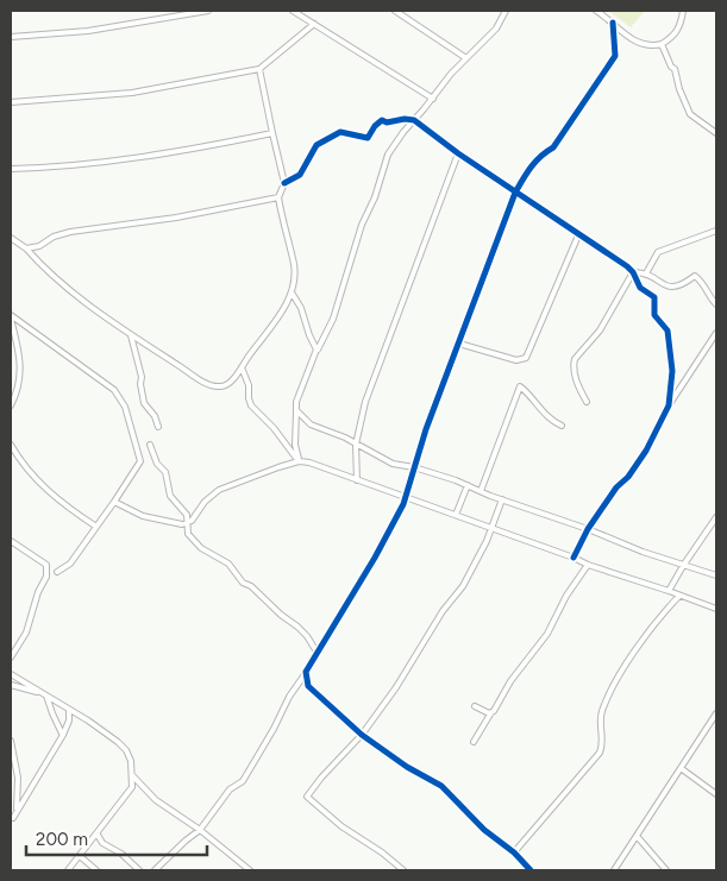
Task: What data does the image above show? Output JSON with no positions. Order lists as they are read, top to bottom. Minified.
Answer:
{"scale_bar":"200 m"}
